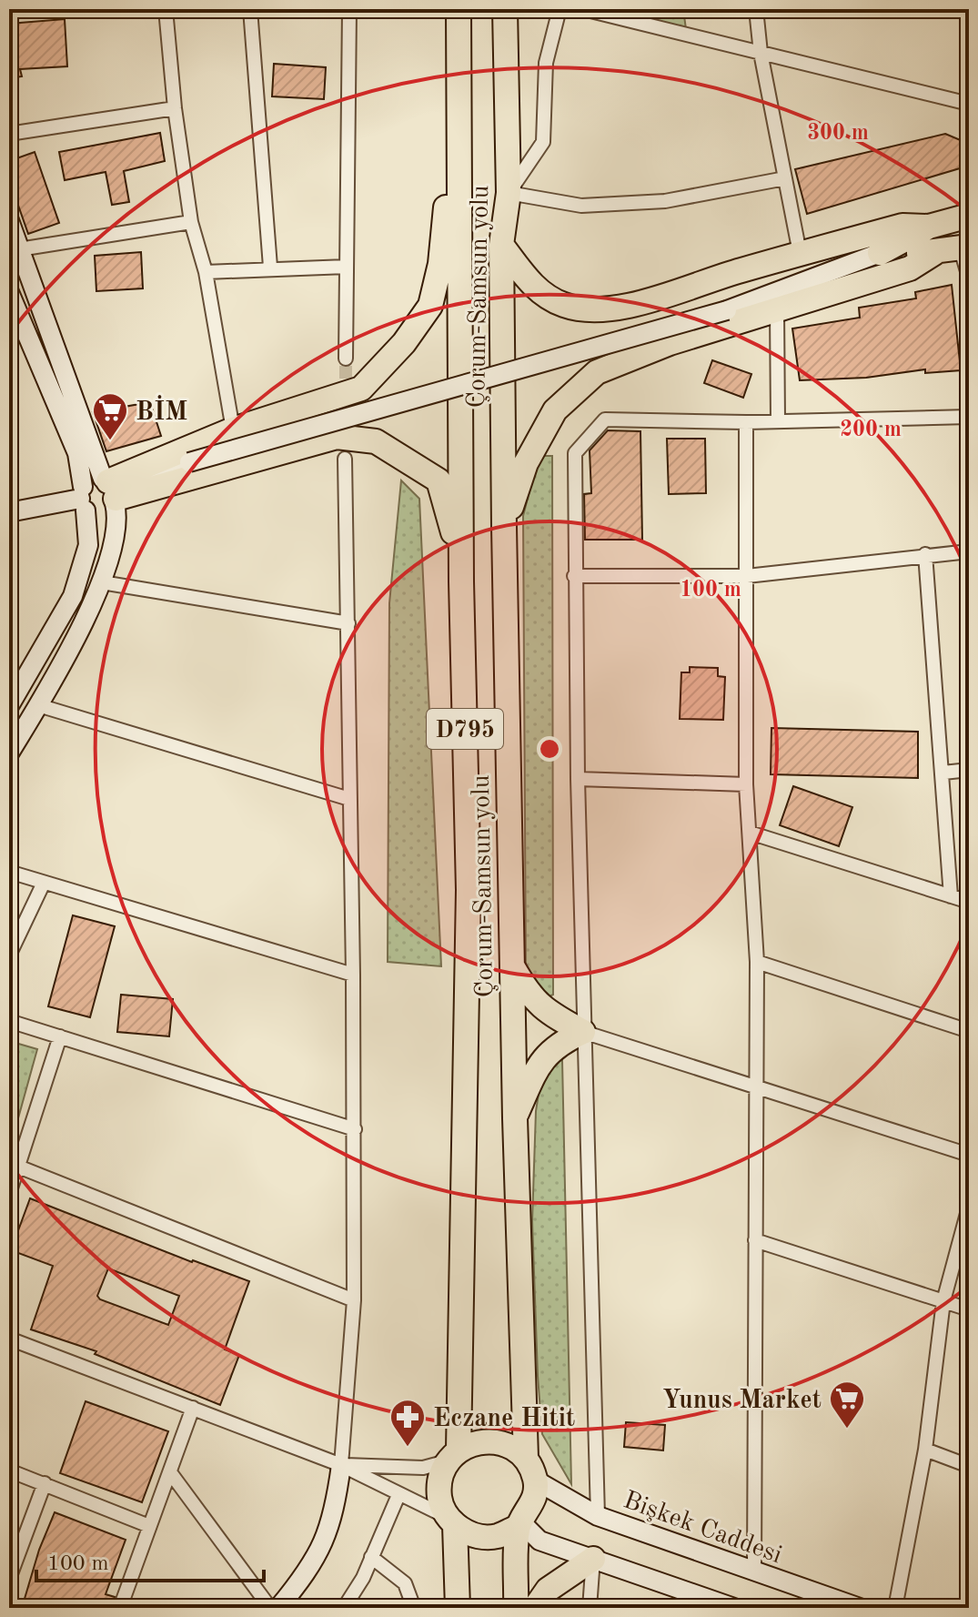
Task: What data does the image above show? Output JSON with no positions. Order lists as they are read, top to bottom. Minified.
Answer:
{"streets":{"highway":["Çorum-Samsun yolu","D795"],"street":["Bişkek Caddesi"]},"crossings":[["Çorum-Samsun yolu","Bişkek Caddesi"]],"places":{"supermarket":["BİM","Yunus Market"],"pharmacy":["Eczane Hitit"]},"scale_bar":"100 m","rings":["300 m","200 m","100 m"]}
